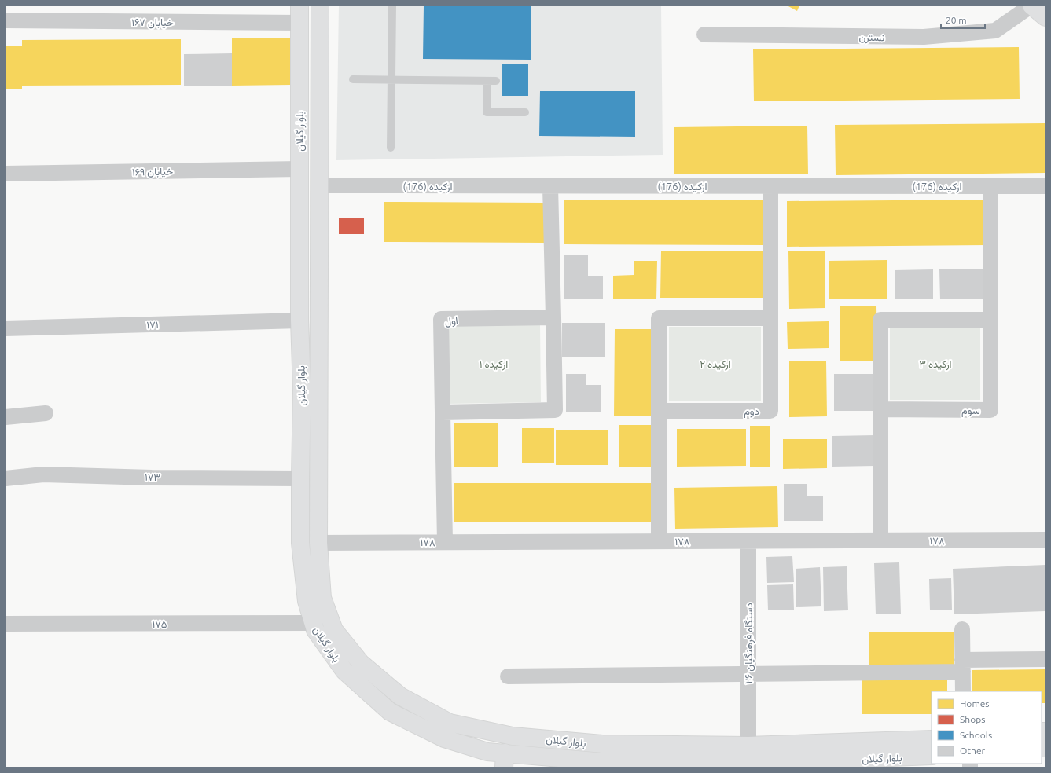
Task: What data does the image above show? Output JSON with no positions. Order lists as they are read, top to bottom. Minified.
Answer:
{"streets":{"main road":["بلوار گیلان"],"street":["خیابان ۱۶۷","نسترن","خیابان ۱۶۹","ارکیده (176)","اول","۱۷۱","سوم","دوم","۱۷۳","۱۷۸","۱۷۵","۲۶ دستگاه فرهنگیان"]},"crossings":[["خیابان ۱۶۷","بلوار گیلان"],["بلوار گیلان","خیابان ۱۶۹"],["بلوار گیلان","ارکیده (176)"],["بلوار گیلان","۱۷۱"],["بلوار گیلان","۱۷۳"],["بلوار گیلان","۱۷۸"],["بلوار گیلان","۱۷۵"],["بلوار گیلان","۲۶ دستگاه فرهنگیان"],["ارکیده (176)","سوم"],["ارکیده (176)","دوم"],["اول","۱۷۸"],["۱۷۸","۲۶ دستگاه فرهنگیان"]],"parks":["ارکیده ۱","ارکیده ۲","ارکیده ۳"],"legend":["Homes","Shops","Schools","Other"],"scale_bar":"20 m"}
